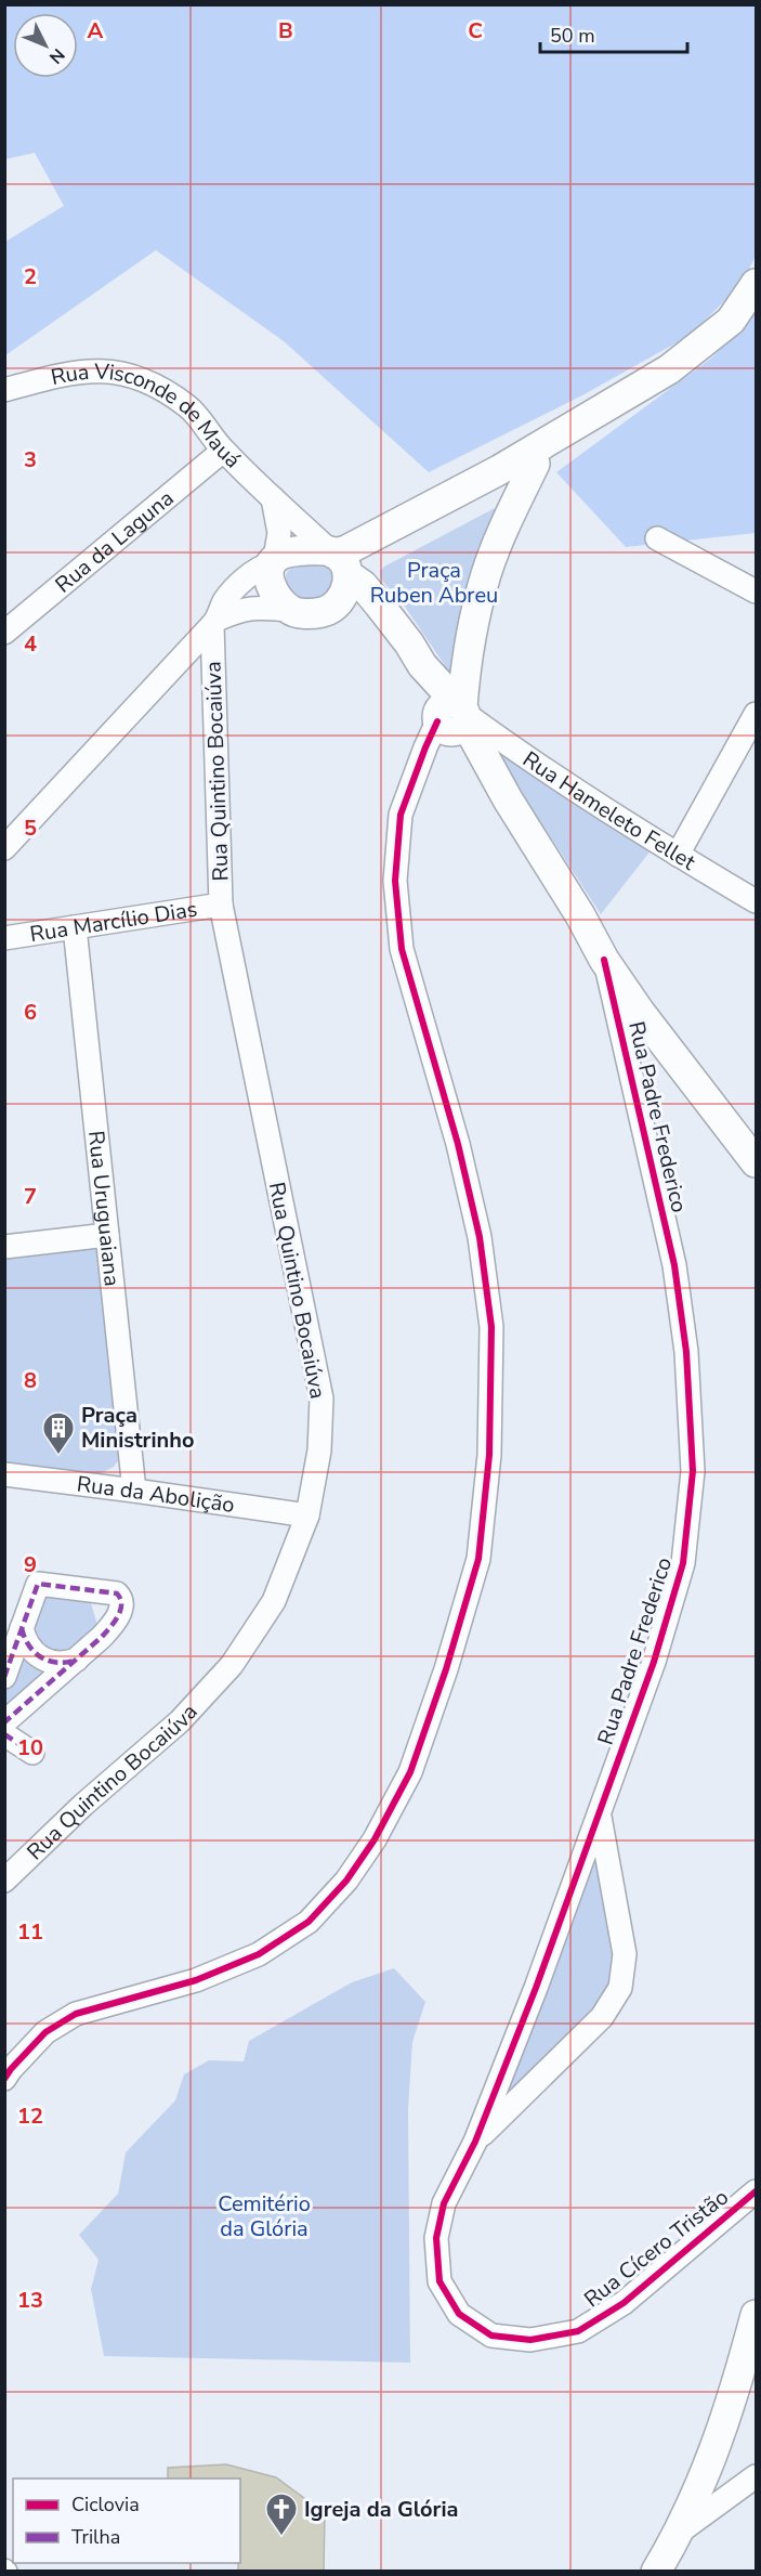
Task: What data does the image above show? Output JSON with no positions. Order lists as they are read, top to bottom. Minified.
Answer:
{"streets":{"main road":["Rua Visconde de Mauá"],"street":["Rua da Laguna","Rua Quintino Bocaiúva","Rua Hameleto Fellet","Rua Marcílio Dias","Rua Padre Frederico","Rua Uruguaiana","Rua da Abolição","Rua Cícero Tristão"]},"crossings":[["Rua Visconde de Mauá","Rua da Laguna"],["Rua Visconde de Mauá","Rua Hameleto Fellet"],["Rua Quintino Bocaiúva","Rua Marcílio Dias"],["Rua Quintino Bocaiúva","Rua da Abolição"],["Rua Marcílio Dias","Rua Uruguaiana"],["Rua Padre Frederico","Rua Cícero Tristão"],["Rua Uruguaiana","Rua da Abolição"]],"parks":["Praça Ruben Abreu","Cemitério da Glória"],"places":{"building":["Praça Ministrinho"],"church":["Igreja da Glória"]},"legend":["Ciclovia","Trilha"],"scale_bar":"50 m","north":"bottom right","grid":{"columns":["A","B","C"],"rows":["2","3","4","5","6","7","8","9","10","11","12","13"]}}
